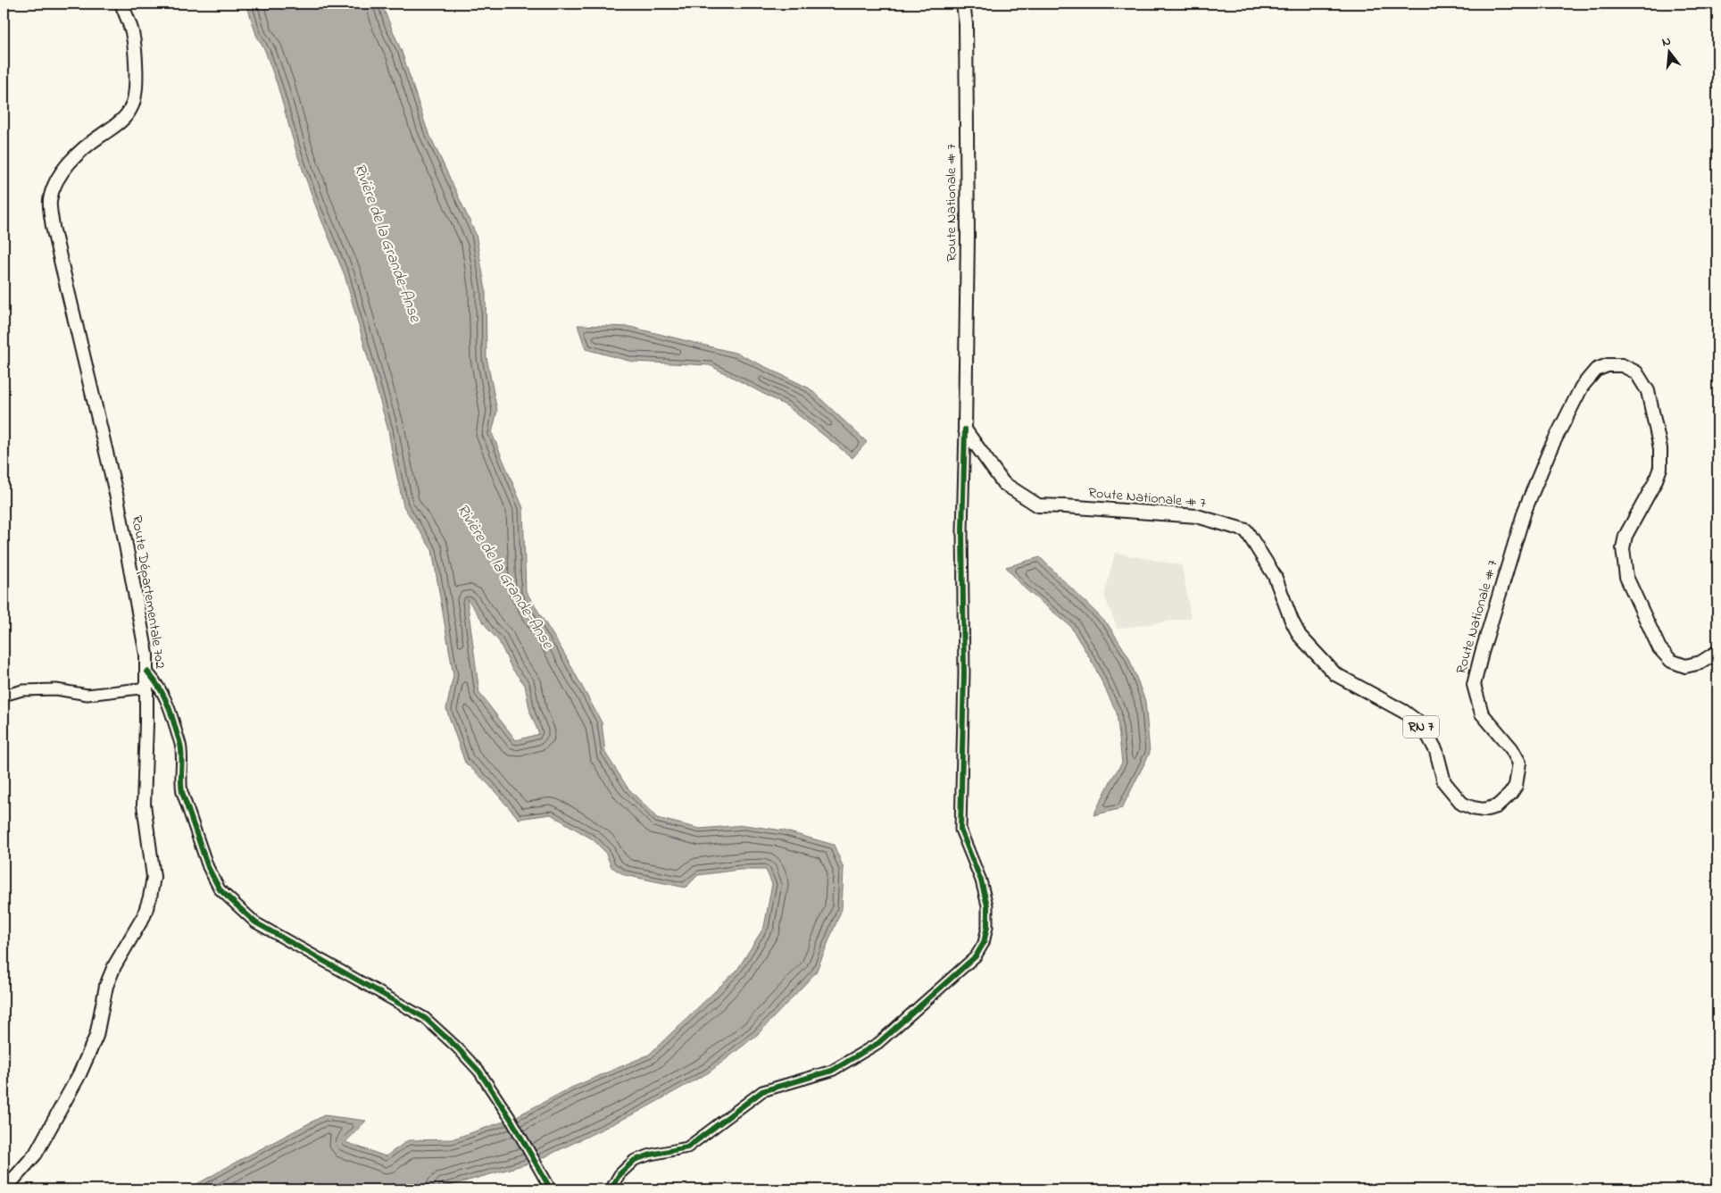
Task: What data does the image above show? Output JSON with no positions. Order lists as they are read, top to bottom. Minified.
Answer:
{"streets":{"main road":["Route Nationale # 7","Route Départementale 702","RN 7"]},"water":["Rivière de la Grande-Anse"],"north":"top"}
